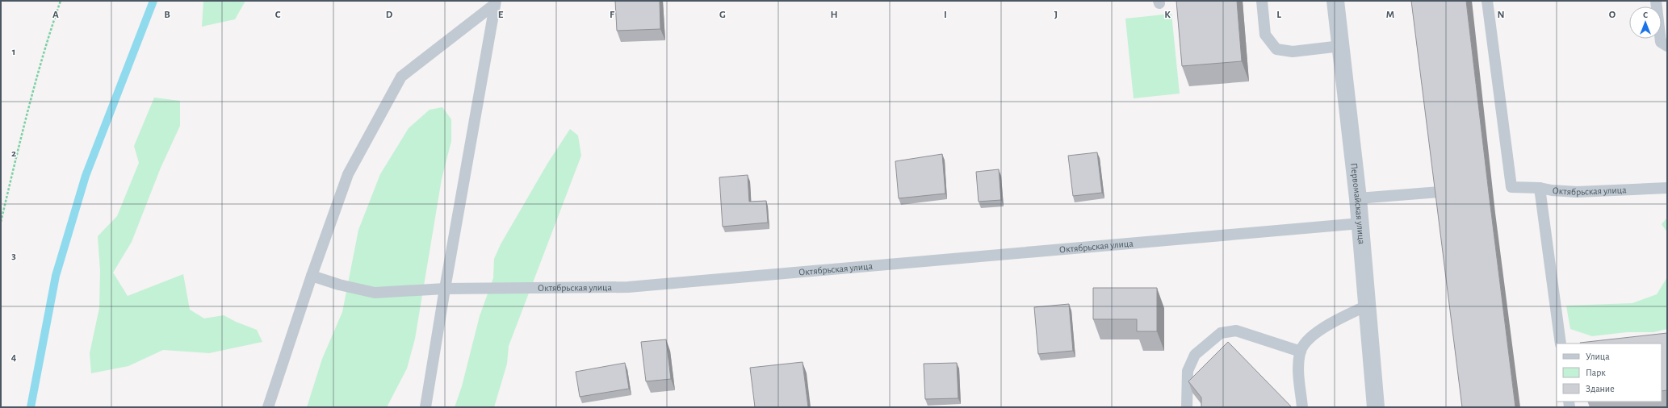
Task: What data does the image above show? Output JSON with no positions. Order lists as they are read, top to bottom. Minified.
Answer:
{"streets":{"street":["Первомайская улица"],"lane":["Октябрьская улица"]},"crossings":[["Октябрьская улица","Первомайская улица"]],"legend":["Улица","Парк","Здание"],"north":"top","grid":{"columns":["A","B","C","D","E","F","G","H","I","J","K","L","M","N","O"],"rows":["1","2","3","4"]}}
